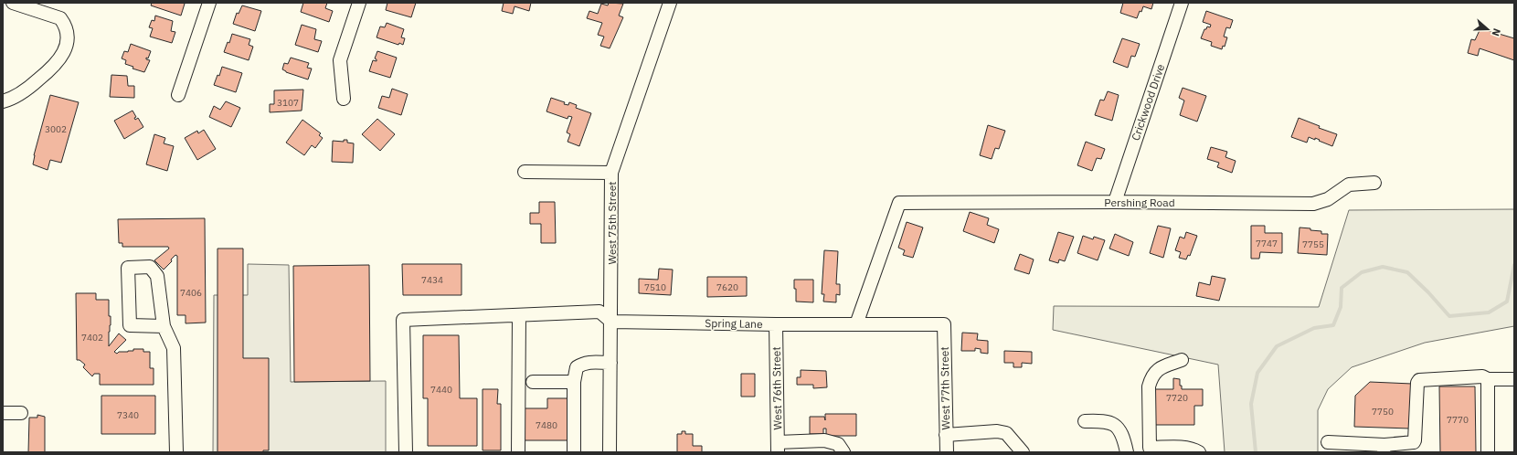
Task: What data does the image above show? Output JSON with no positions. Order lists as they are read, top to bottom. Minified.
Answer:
{"streets":{"street":["Crickwood Drive","Pershing Road","West 75th Street","Spring Lane","West 76th Street","West 77th Street"]},"crossings":[["Crickwood Drive","Pershing Road"],["Pershing Road","Spring Lane"],["West 75th Street","Spring Lane"],["Spring Lane","West 76th Street"],["Spring Lane","West 77th Street"]],"house_numbers":["3107","3002","7747","7755","7434","7510","7620","7406","7402","7440","7720","7750","7340","7770","7480"],"north":"right"}
